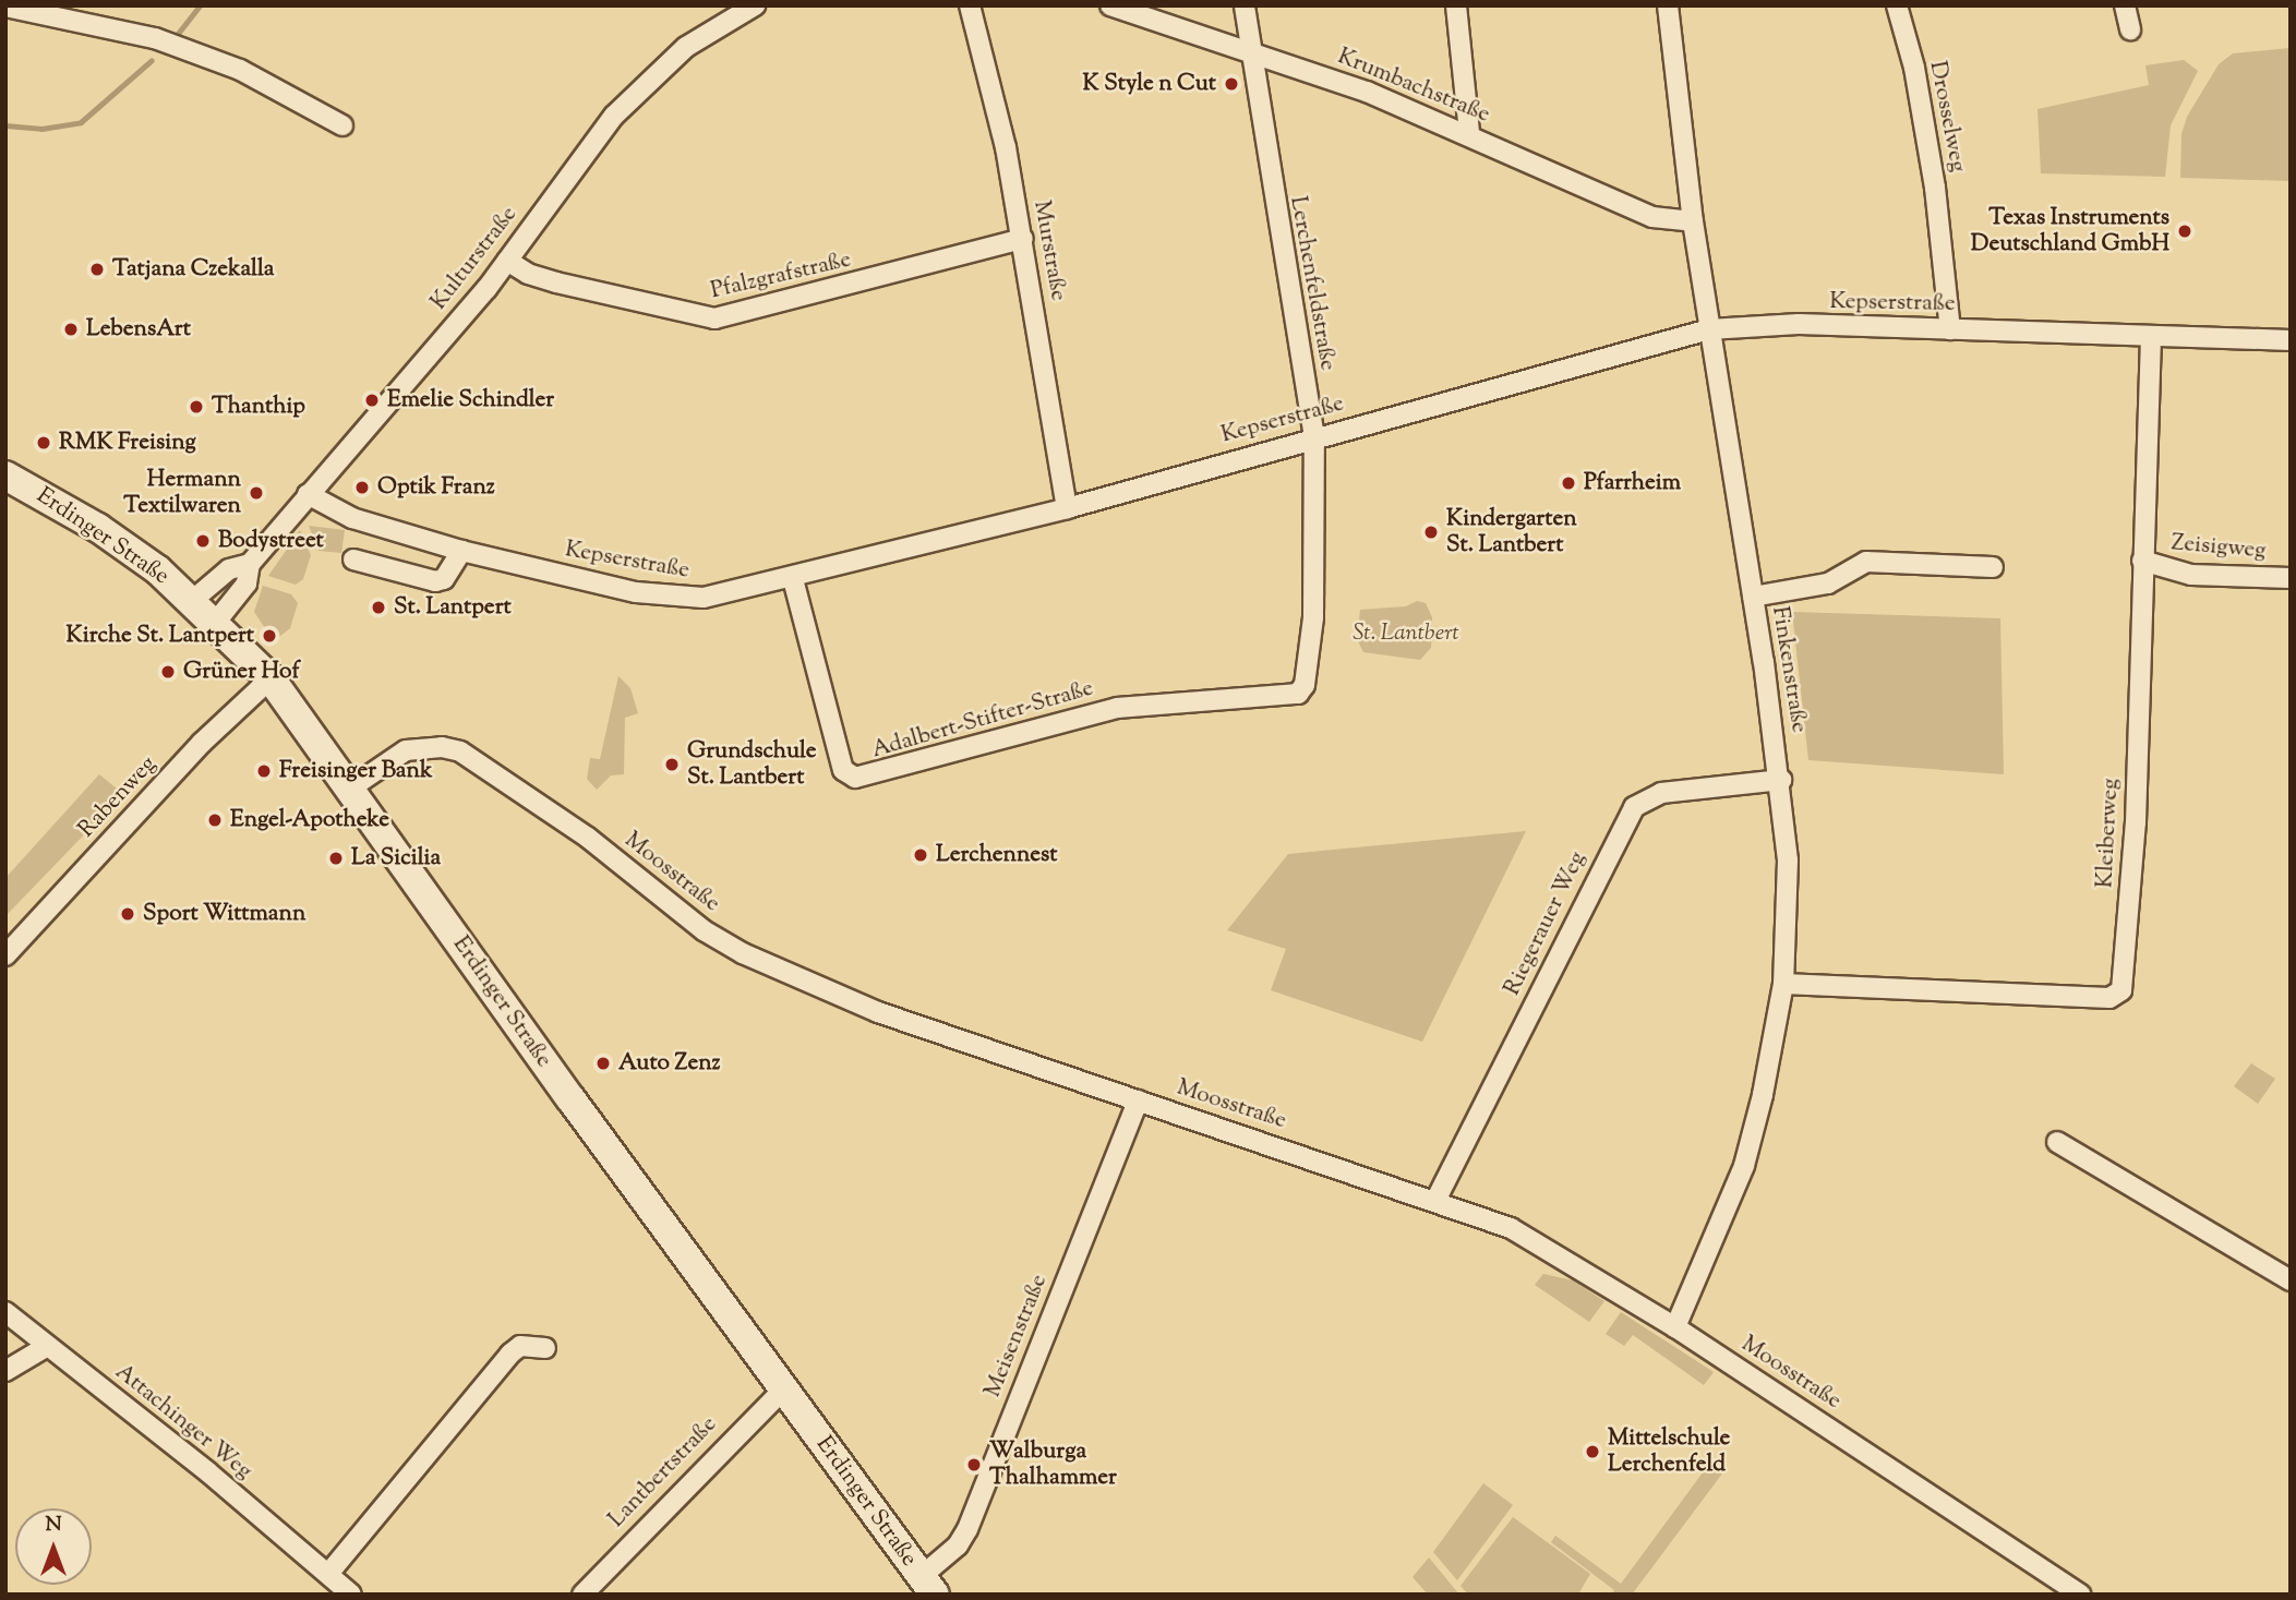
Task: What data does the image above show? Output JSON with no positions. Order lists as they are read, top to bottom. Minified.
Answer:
{"streets":{"street":["Krumbachstraße","Drosselweg","Murstraße","Kulturstraße","Pfalzgrafstraße","Lerchenfeldstraße","Kepserstraße","Erdinger Straße","Zeisigweg","Finkenstraße","Adalbert-Stifter-Straße","Rabenweg","Kleiberweg","Moosstraße","Riegerauer Weg","Meisenstraße","Attachinger Weg","Lantbertstraße"]},"crossings":[["Krumbachstraße","Lerchenfeldstraße"],["Krumbachstraße","Finkenstraße"],["Drosselweg","Kepserstraße"],["Murstraße","Pfalzgrafstraße"],["Murstraße","Kepserstraße"],["Kulturstraße","Pfalzgrafstraße"],["Kulturstraße","Kepserstraße"],["Kulturstraße","Erdinger Straße"],["Lerchenfeldstraße","Kepserstraße"],["Lerchenfeldstraße","Adalbert-Stifter-Straße"],["Kepserstraße","Finkenstraße"],["Kepserstraße","Adalbert-Stifter-Straße"],["Kepserstraße","Kleiberweg"],["Erdinger Straße","Rabenweg"],["Erdinger Straße","Moosstraße"],["Erdinger Straße","Meisenstraße"],["Erdinger Straße","Lantbertstraße"],["Zeisigweg","Kleiberweg"],["Finkenstraße","Kleiberweg"],["Finkenstraße","Moosstraße"],["Finkenstraße","Riegerauer Weg"],["Moosstraße","Riegerauer Weg"],["Moosstraße","Meisenstraße"]],"parks":["St. Lantbert"],"places":["K Style n Cut","Texas Instruments Deutschland GmbH","Tatjana Czekalla","LebensArt","Emelie Schindler","Thanthip","RMK Freising","Pfarrheim","Optik Franz","Hermann Textilwaren","Kindergarten St. Lantbert","Bodystreet","St. Lantpert","Kirche St. Lantpert","Grüner Hof","Grundschule St. Lantbert","Freisinger Bank","Engel-Apotheke","Lerchennest","La Sicilia","Sport Wittmann","Auto Zenz","Mittelschule Lerchenfeld","Walburga Thalhammer"],"north":"top"}
